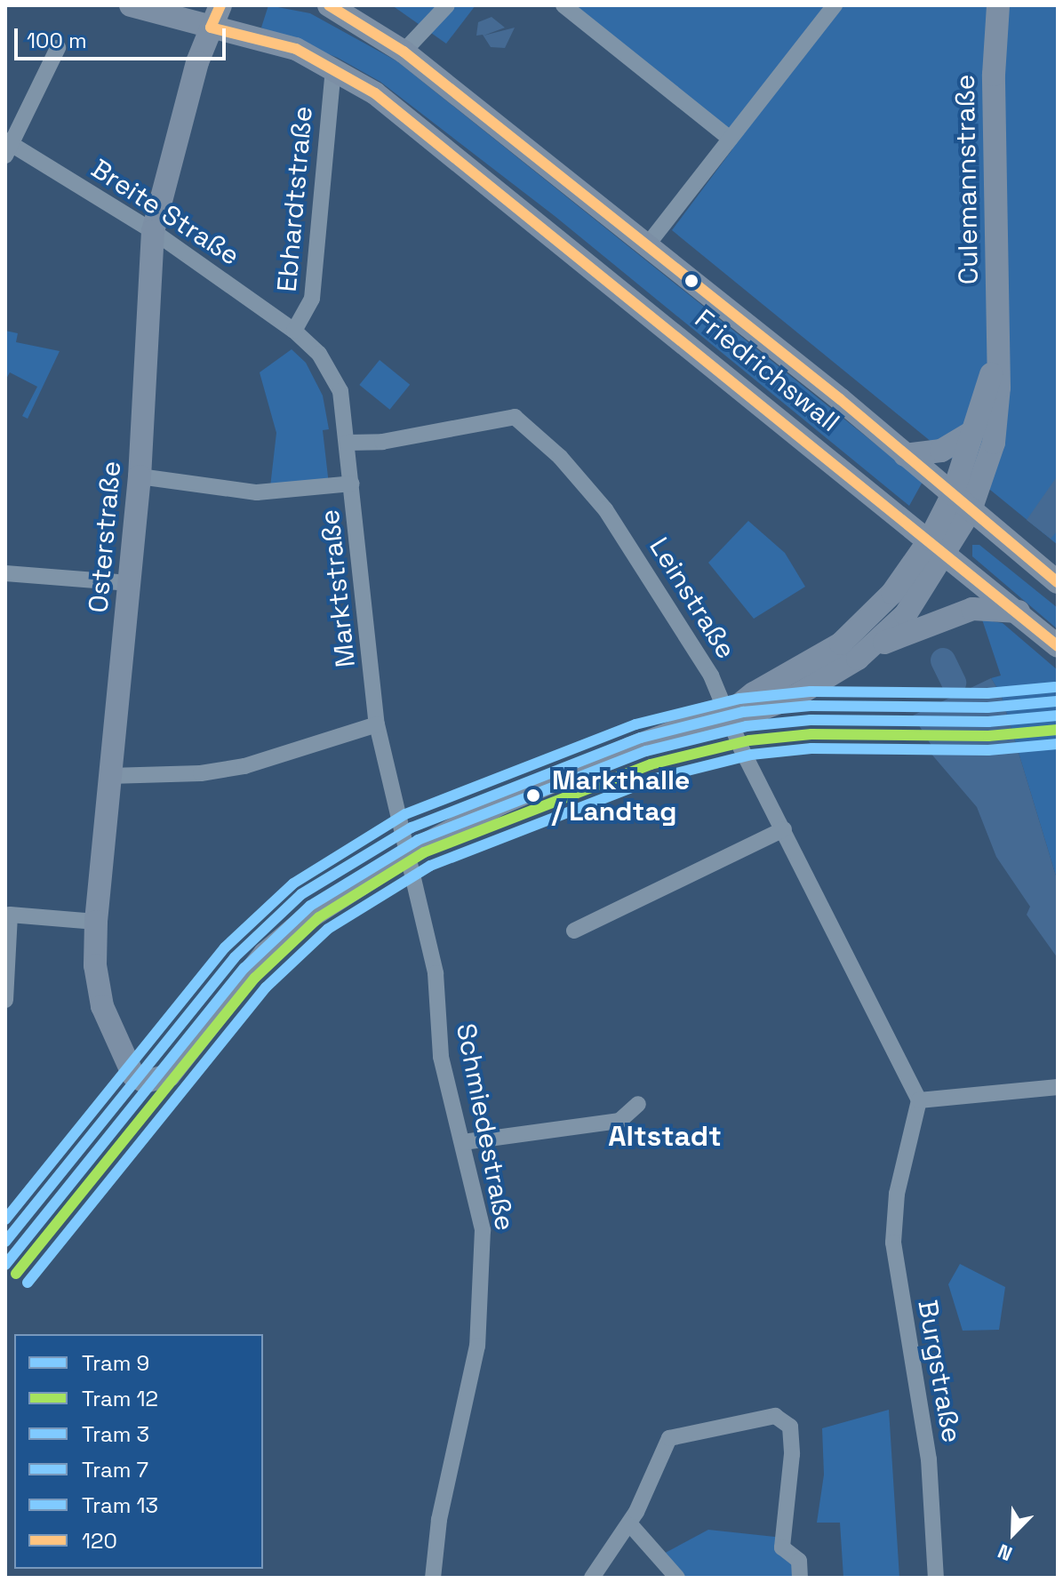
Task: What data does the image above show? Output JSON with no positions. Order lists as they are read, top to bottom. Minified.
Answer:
{"streets":{"street":["Culemannstraße","Ebhardtstraße","Breite Straße","Friedrichswall","Osterstraße","Marktstraße","Leinstraße","Schmiedestraße","Burgstraße"]},"crossings":[["Culemannstraße","Friedrichswall"],["Ebhardtstraße","Breite Straße"],["Ebhardtstraße","Friedrichswall"],["Ebhardtstraße","Marktstraße"],["Breite Straße","Osterstraße"],["Breite Straße","Marktstraße"],["Friedrichswall","Osterstraße"],["Osterstraße","Marktstraße"],["Osterstraße","Schmiedestraße"],["Marktstraße","Leinstraße"],["Marktstraße","Schmiedestraße"],["Leinstraße","Burgstraße"]],"districts":["Altstadt"],"places":["Markthalle / Landtag"],"lines":["transit line 120","tram line 13","tram line 3","tram line 9","tram line 12","tram line 7"],"legend":["Tram 9","Tram 12","Tram 3","Tram 7","Tram 13","120"],"scale_bar":"100 m","north":"bottom left"}
